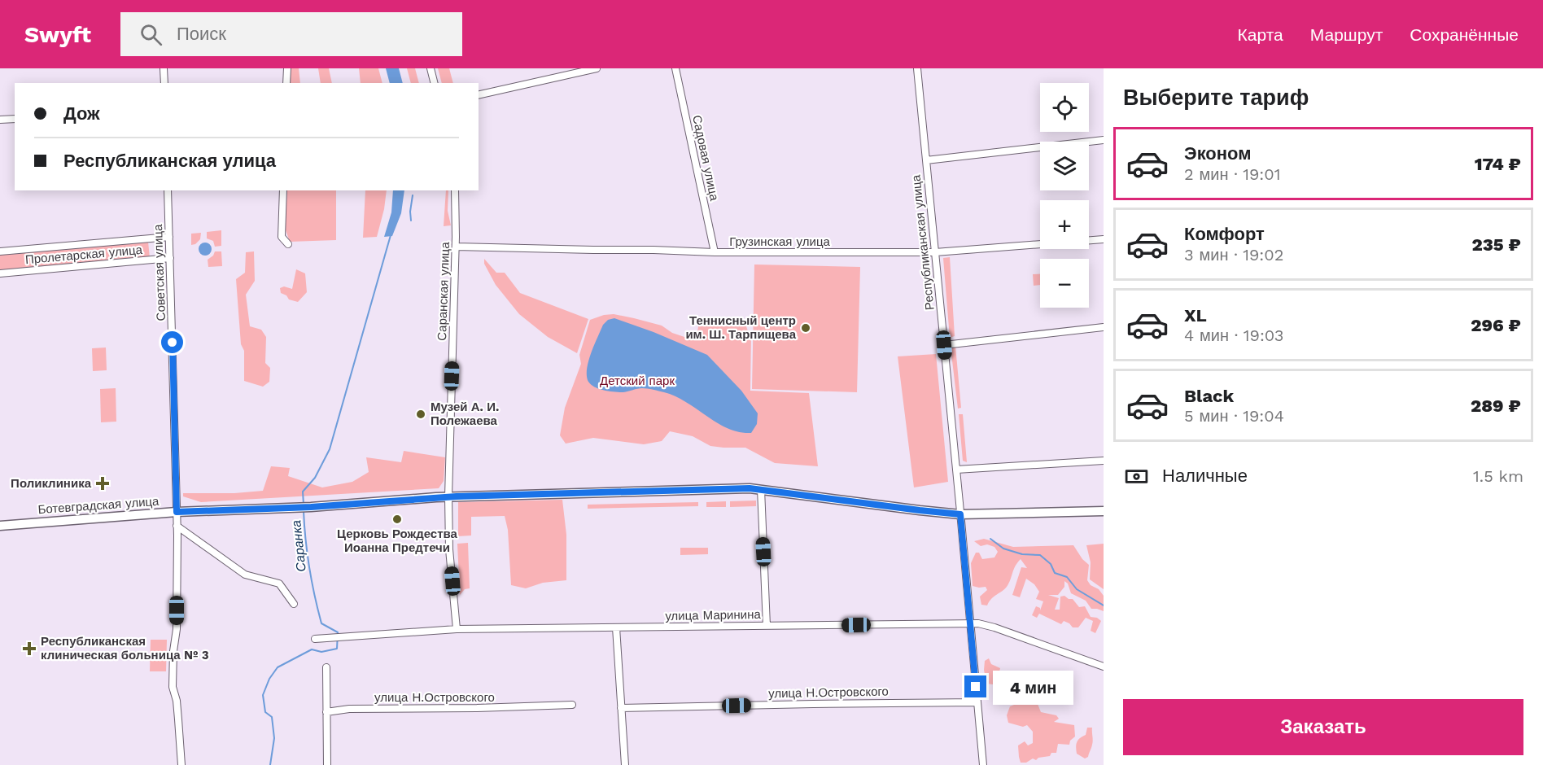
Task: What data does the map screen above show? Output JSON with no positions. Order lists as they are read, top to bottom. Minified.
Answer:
{"streets":{"main road":["Ботевградская улица"],"street":["Садовая улица","Грузинская улица","Республиканская улица","Пролетарская улица","Советская улица","Саранская улица","улица Маринина","улица Н.Островского"]},"crossings":[["Садовая улица","Грузинская улица"],["Грузинская улица","Республиканская улица"],["Грузинская улица","Саранская улица"],["Республиканская улица","улица Маринина"],["Республиканская улица","улица Н.Островского"],["Пролетарская улица","Советская улица"],["Советская улица","Ботевградская улица"],["Саранская улица","Ботевградская улица"],["Саранская улица","улица Маринина"]],"water":["Саранка"],"parks":["Детский парк"],"places":{"other":["Теннисный центр им. Ш. Тарпищева","Музей А. И. Полежаева","Церковь Рождества Иоанна Предтечи"],"health":["Поликлиника","Республиканская клиническая больница № 3"]},"page":{"header":"Swyft","search":"Поиск","nav":["Карта","Маршрут","Сохранённые"],"heading":"Выберите тариф","map_buttons":["+","−"],"banner":["Дож","Республиканская улица"],"list":[{"name":"Эконом","note":"2 мин · 19:01","value":"174 ₽"},{"name":"Комфорт","note":"3 мин · 19:02","value":"235 ₽"},{"name":"XL","note":"4 мин · 19:03","value":"296 ₽"},{"name":"Black","note":"5 мин · 19:04","value":"289 ₽"}],"pay":["Наличные","1.5 km"],"bubble":"4 мин","buttons":"Заказать"}}
